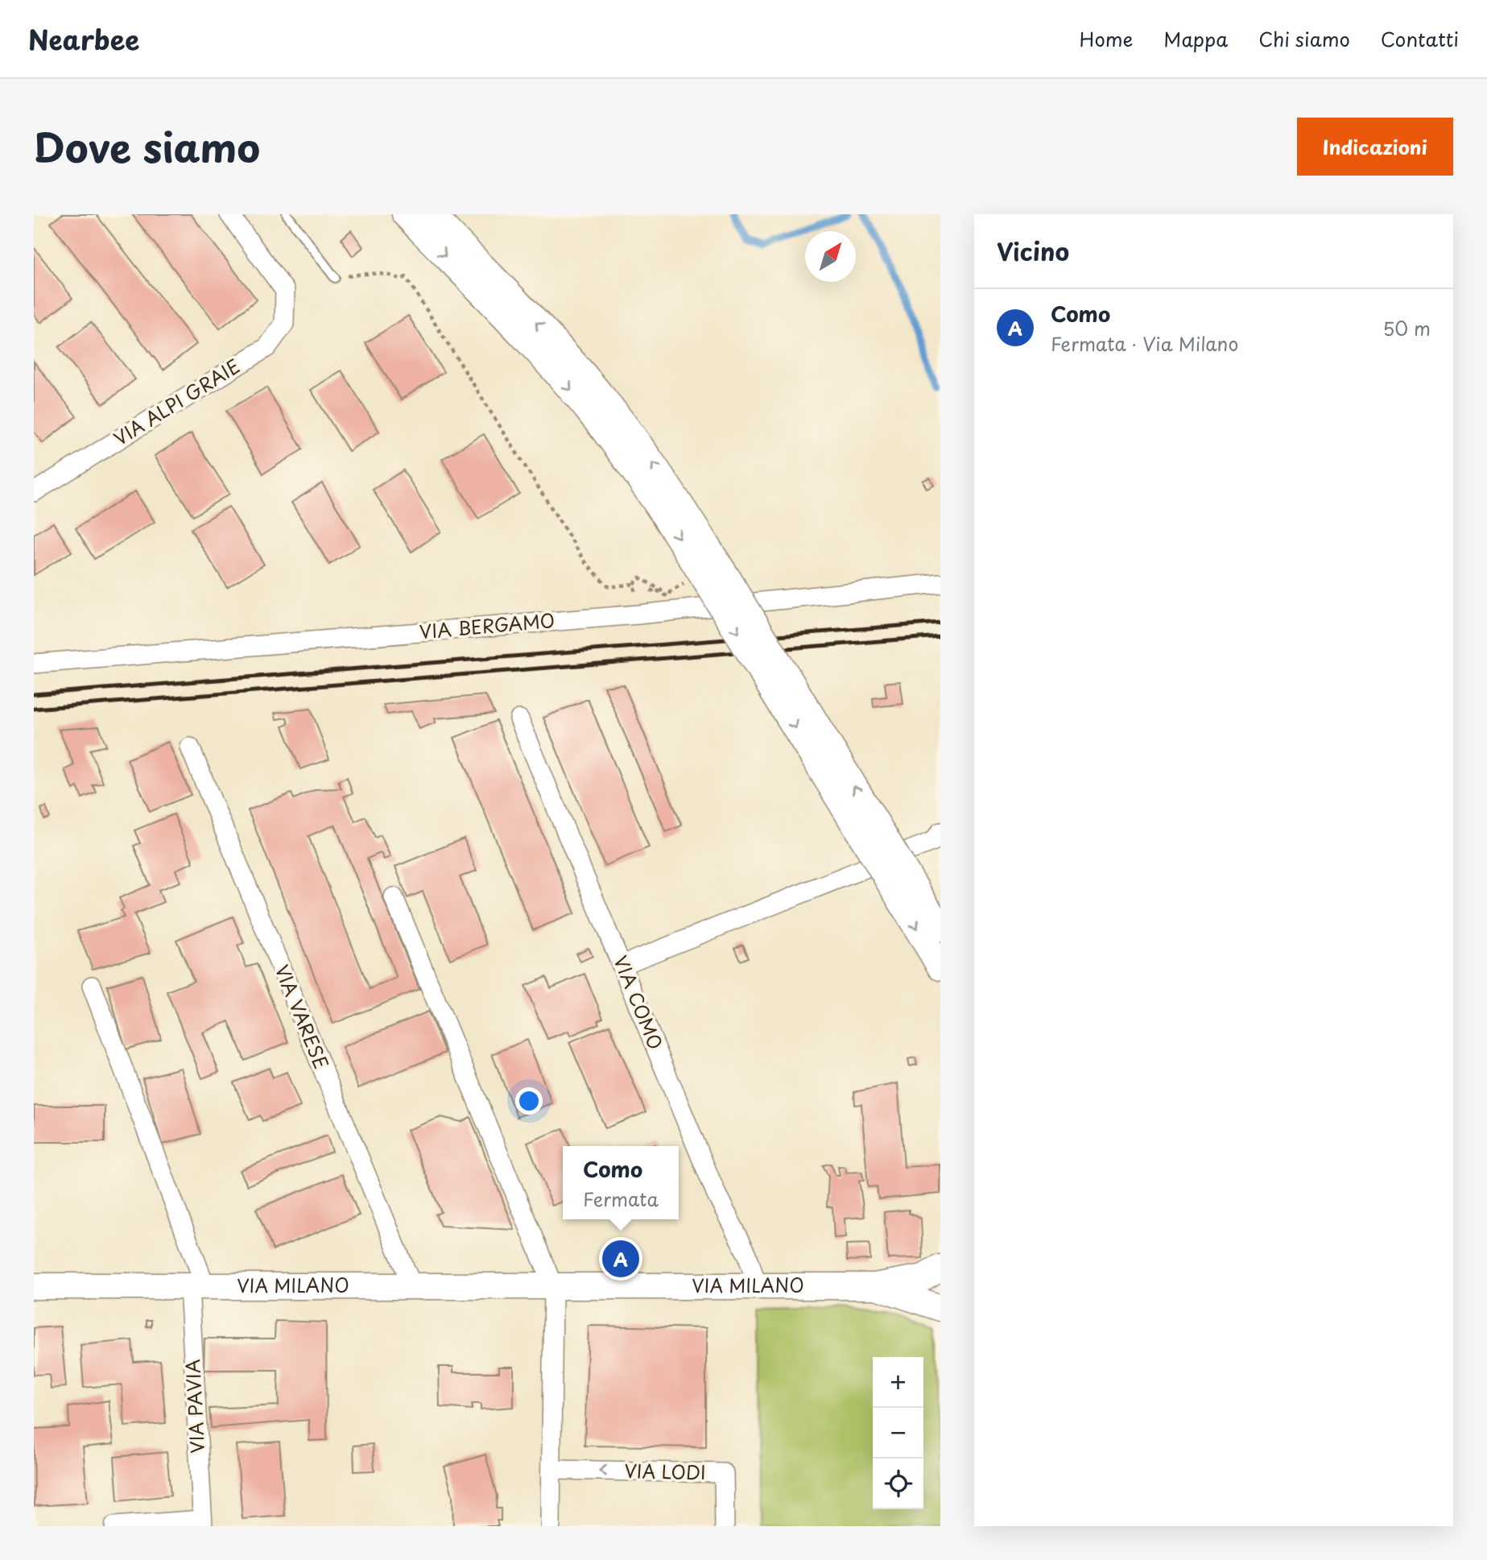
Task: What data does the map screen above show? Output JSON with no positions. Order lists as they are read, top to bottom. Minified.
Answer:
{"streets":{"main road":["VIA MILANO"],"street":["VIA ALPI GRAIE","VIA BERGAMO","VIA COMO","VIA VARESE","VIA PAVIA","VIA LODI"]},"crossings":[["VIA COMO","VIA MILANO"],["VIA VARESE","VIA MILANO"],["VIA MILANO","VIA PAVIA"]],"one_way":["VIA LODI"],"north":"top right","page":{"header":"Nearbee","nav":["Home","Mappa","Chi siamo","Contatti"],"title":"Dove siamo","buttons":"Indicazioni","heading":"Vicino","list":[{"mark":"A","name":"Como","note":"Fermata · Via Milano","value":"50 m"}],"popup":["Como","Fermata"],"pins":"A","map_buttons":["+","−"]}}
